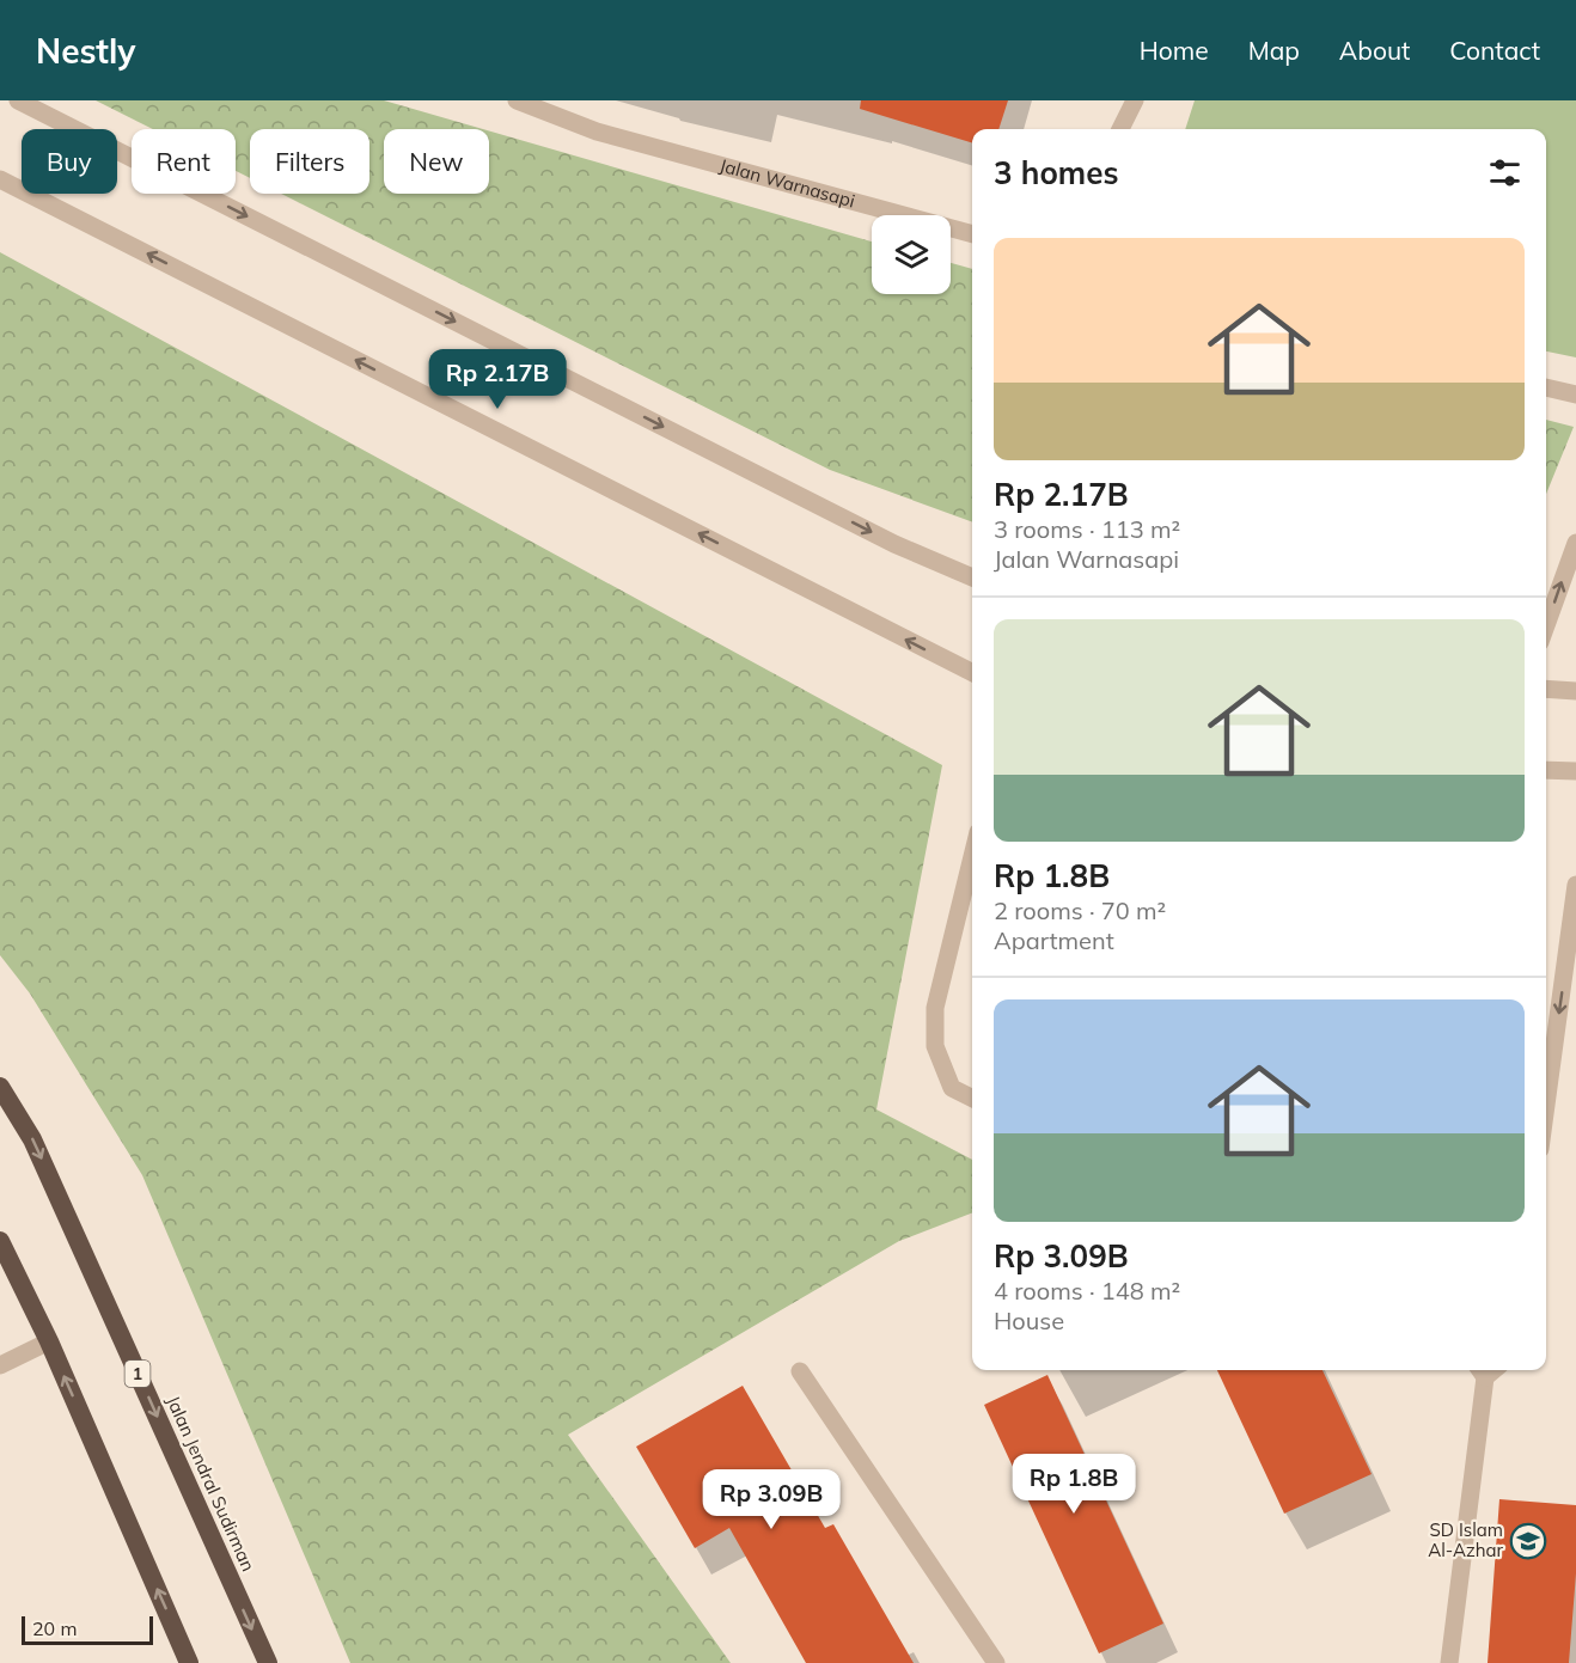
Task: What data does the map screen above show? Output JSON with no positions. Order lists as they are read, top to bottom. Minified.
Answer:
{"streets":{"highway":["1","Jalan Jendral Sudirman"],"street":["Jalan Warnasapi"]},"places":{"school or university":["SD Islam Al-Azhar"]},"scale_bar":"20 m","page":{"header":"Nestly","nav":["Home","Map","About","Contact"],"chip":["Buy","Rent","Filters","New"],"heading":"3 homes","list":[{"name":"Rp 2.17B","note":"3 rooms · 113 m² · Jalan Warnasapi"},{"name":"Rp 1.8B","note":"2 rooms · 70 m² · Apartment"},{"name":"Rp 3.09B","note":"4 rooms · 148 m² · House"}],"price":["Rp 2.17B","Rp 1.8B","Rp 3.09B"],"scale":"20 m"}}
